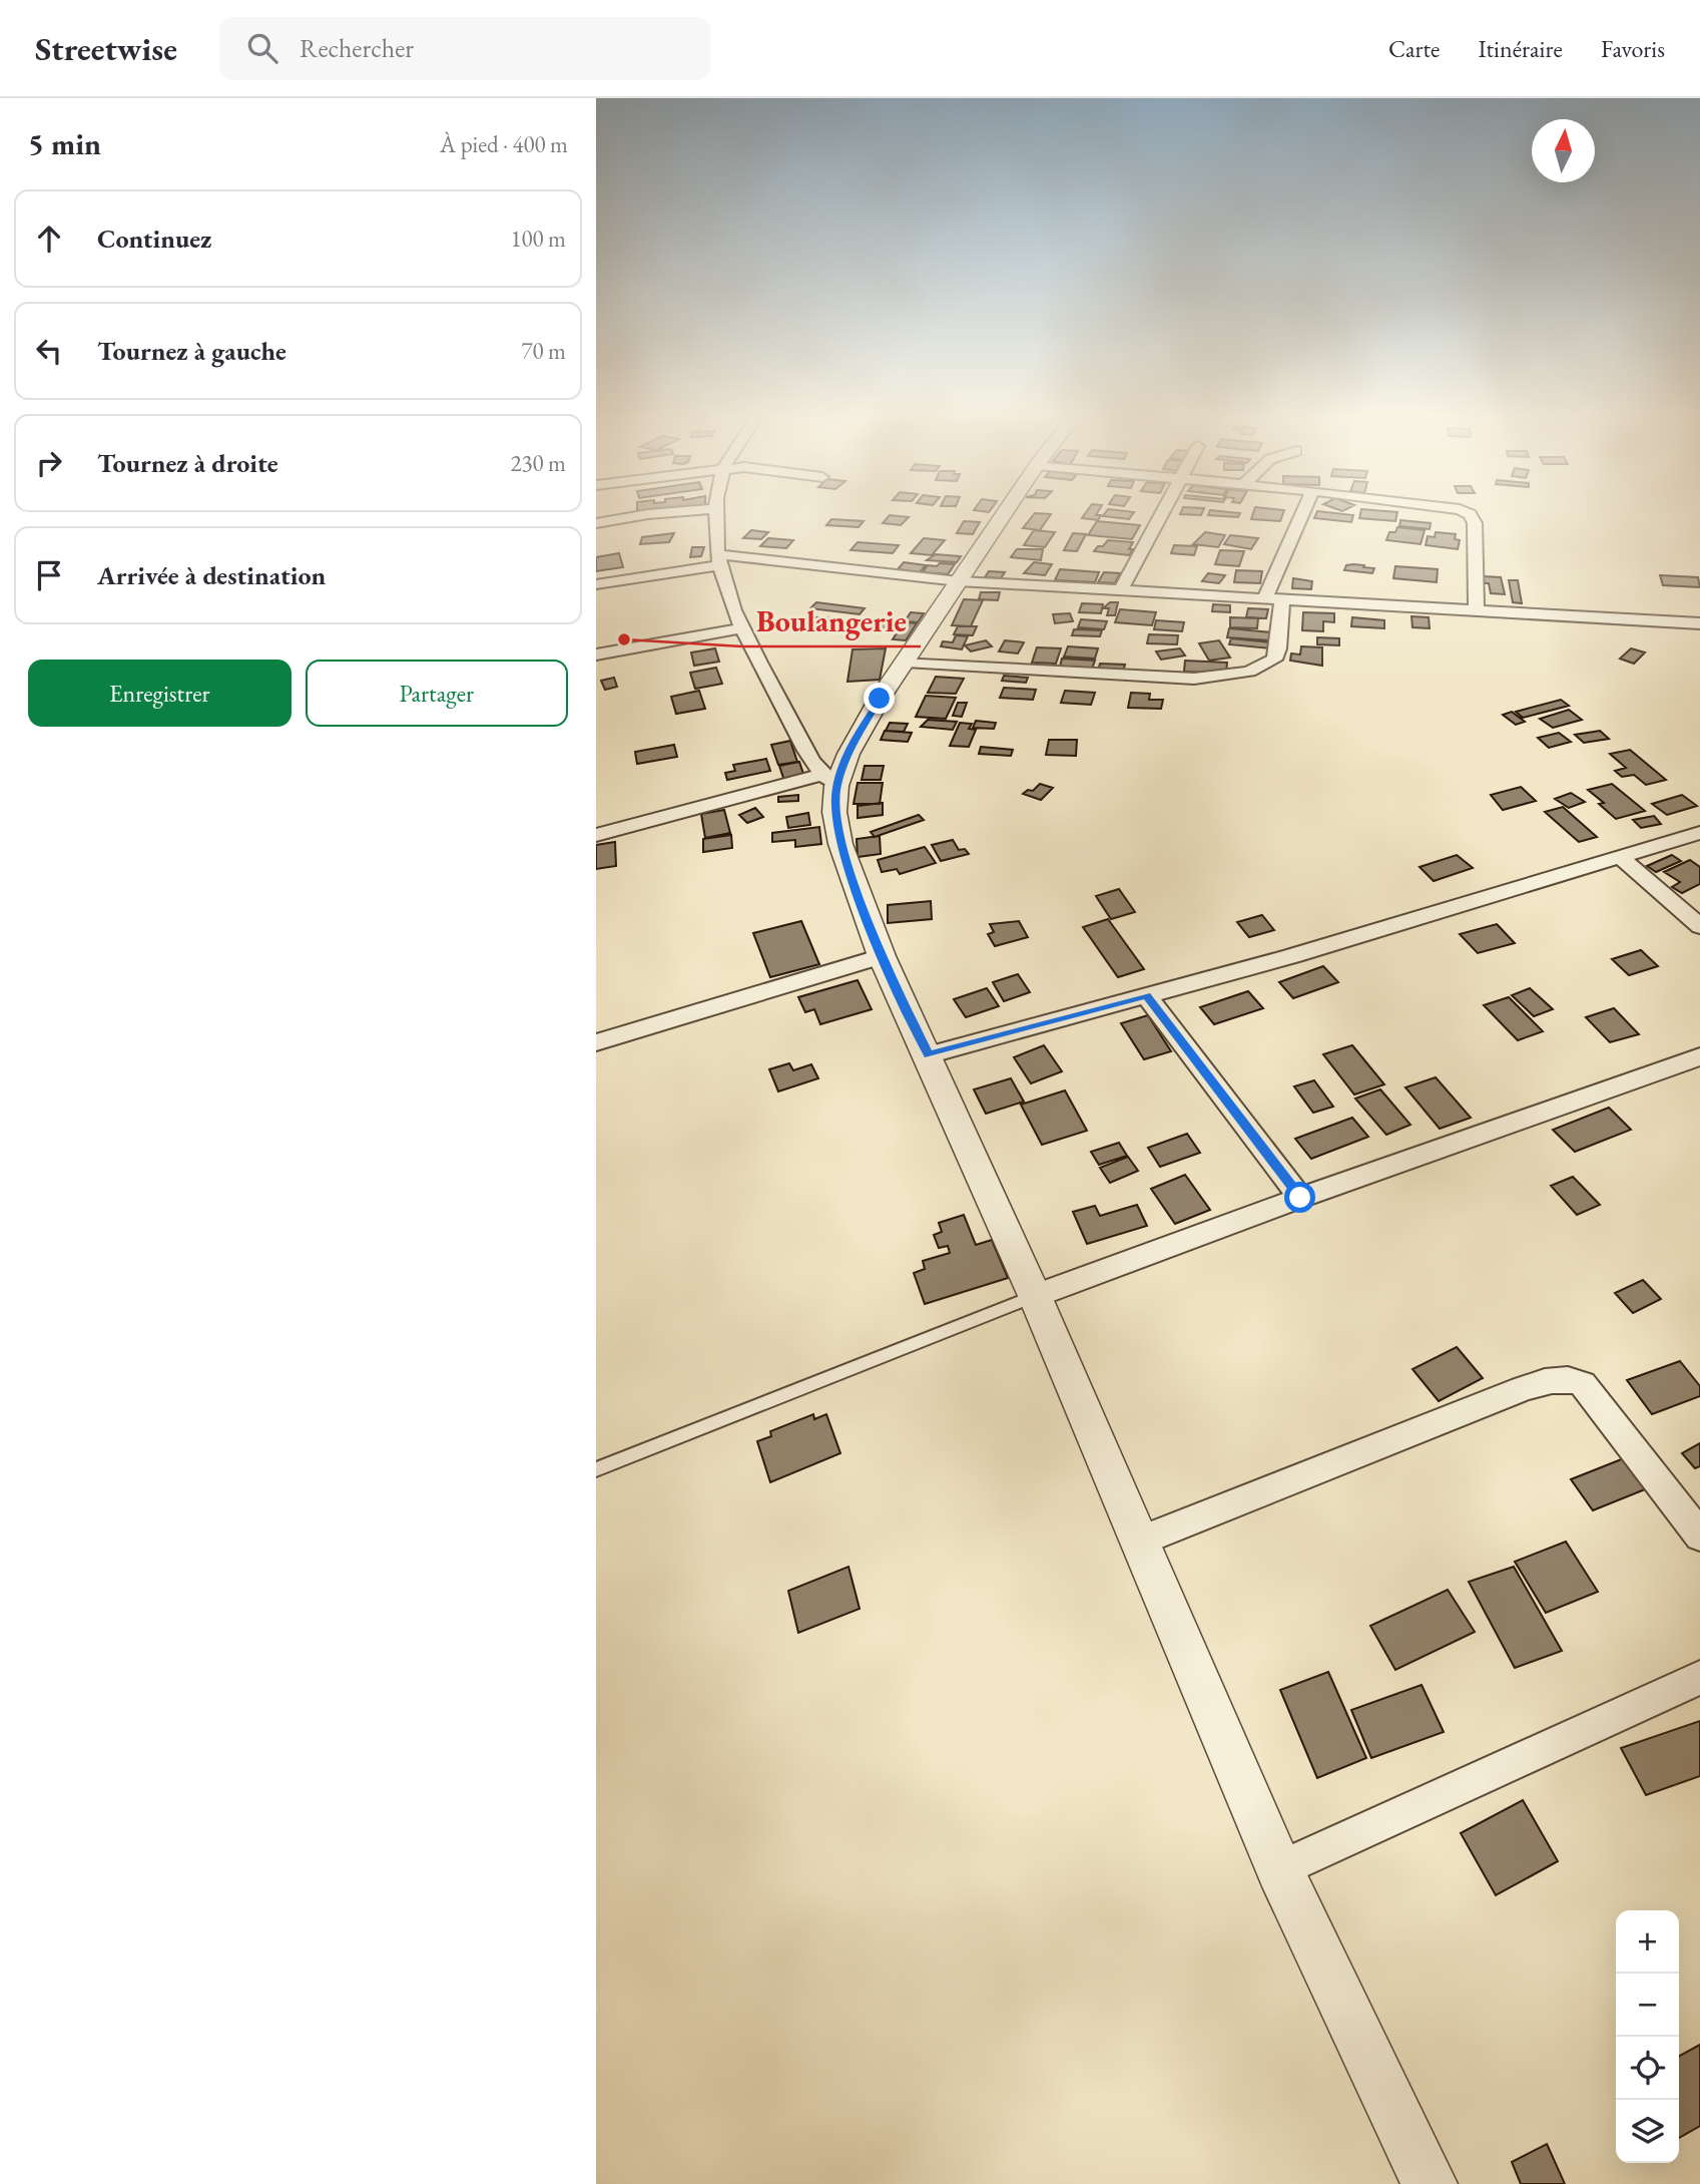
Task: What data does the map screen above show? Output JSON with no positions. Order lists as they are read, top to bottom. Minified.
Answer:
{"places":["Boulangerie"],"north":"top","page":{"header":"Streetwise","search":"Rechercher","nav":["Carte","Itinéraire","Favoris"],"heading":["5 min","À pied · 400 m"],"list":[["Continuez","100 m"],["Tournez à gauche","70 m"],["Tournez à droite","230 m"],"Arrivée à destination"],"buttons":["Enregistrer","Partager"],"map_buttons":["+","−"]}}
